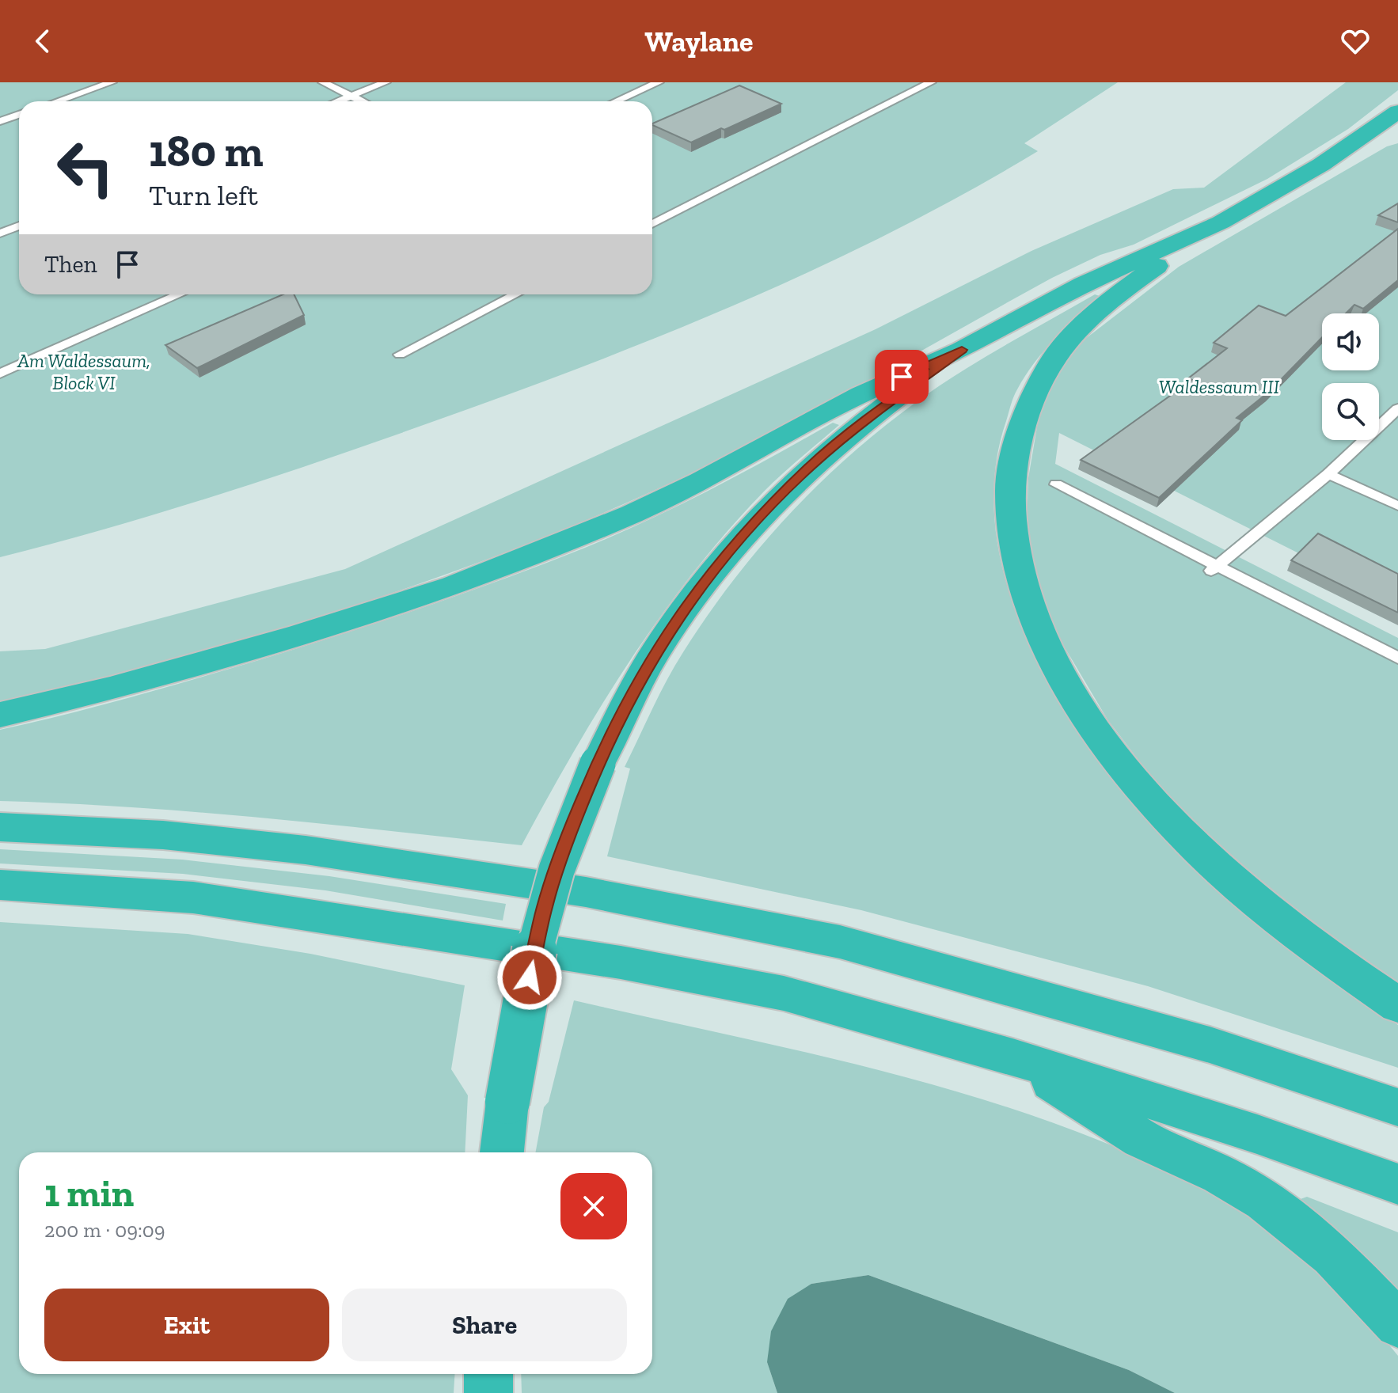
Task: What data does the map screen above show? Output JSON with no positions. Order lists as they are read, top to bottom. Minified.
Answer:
{"parks":["Am Waldessaum, Block VI","Waldessaum III"],"page":{"header":"Waylane","turn":["180 m","Turn left"],"then":"Then","heading":["1 min","200 m · 09:09"],"buttons":["Exit","Share"]}}
